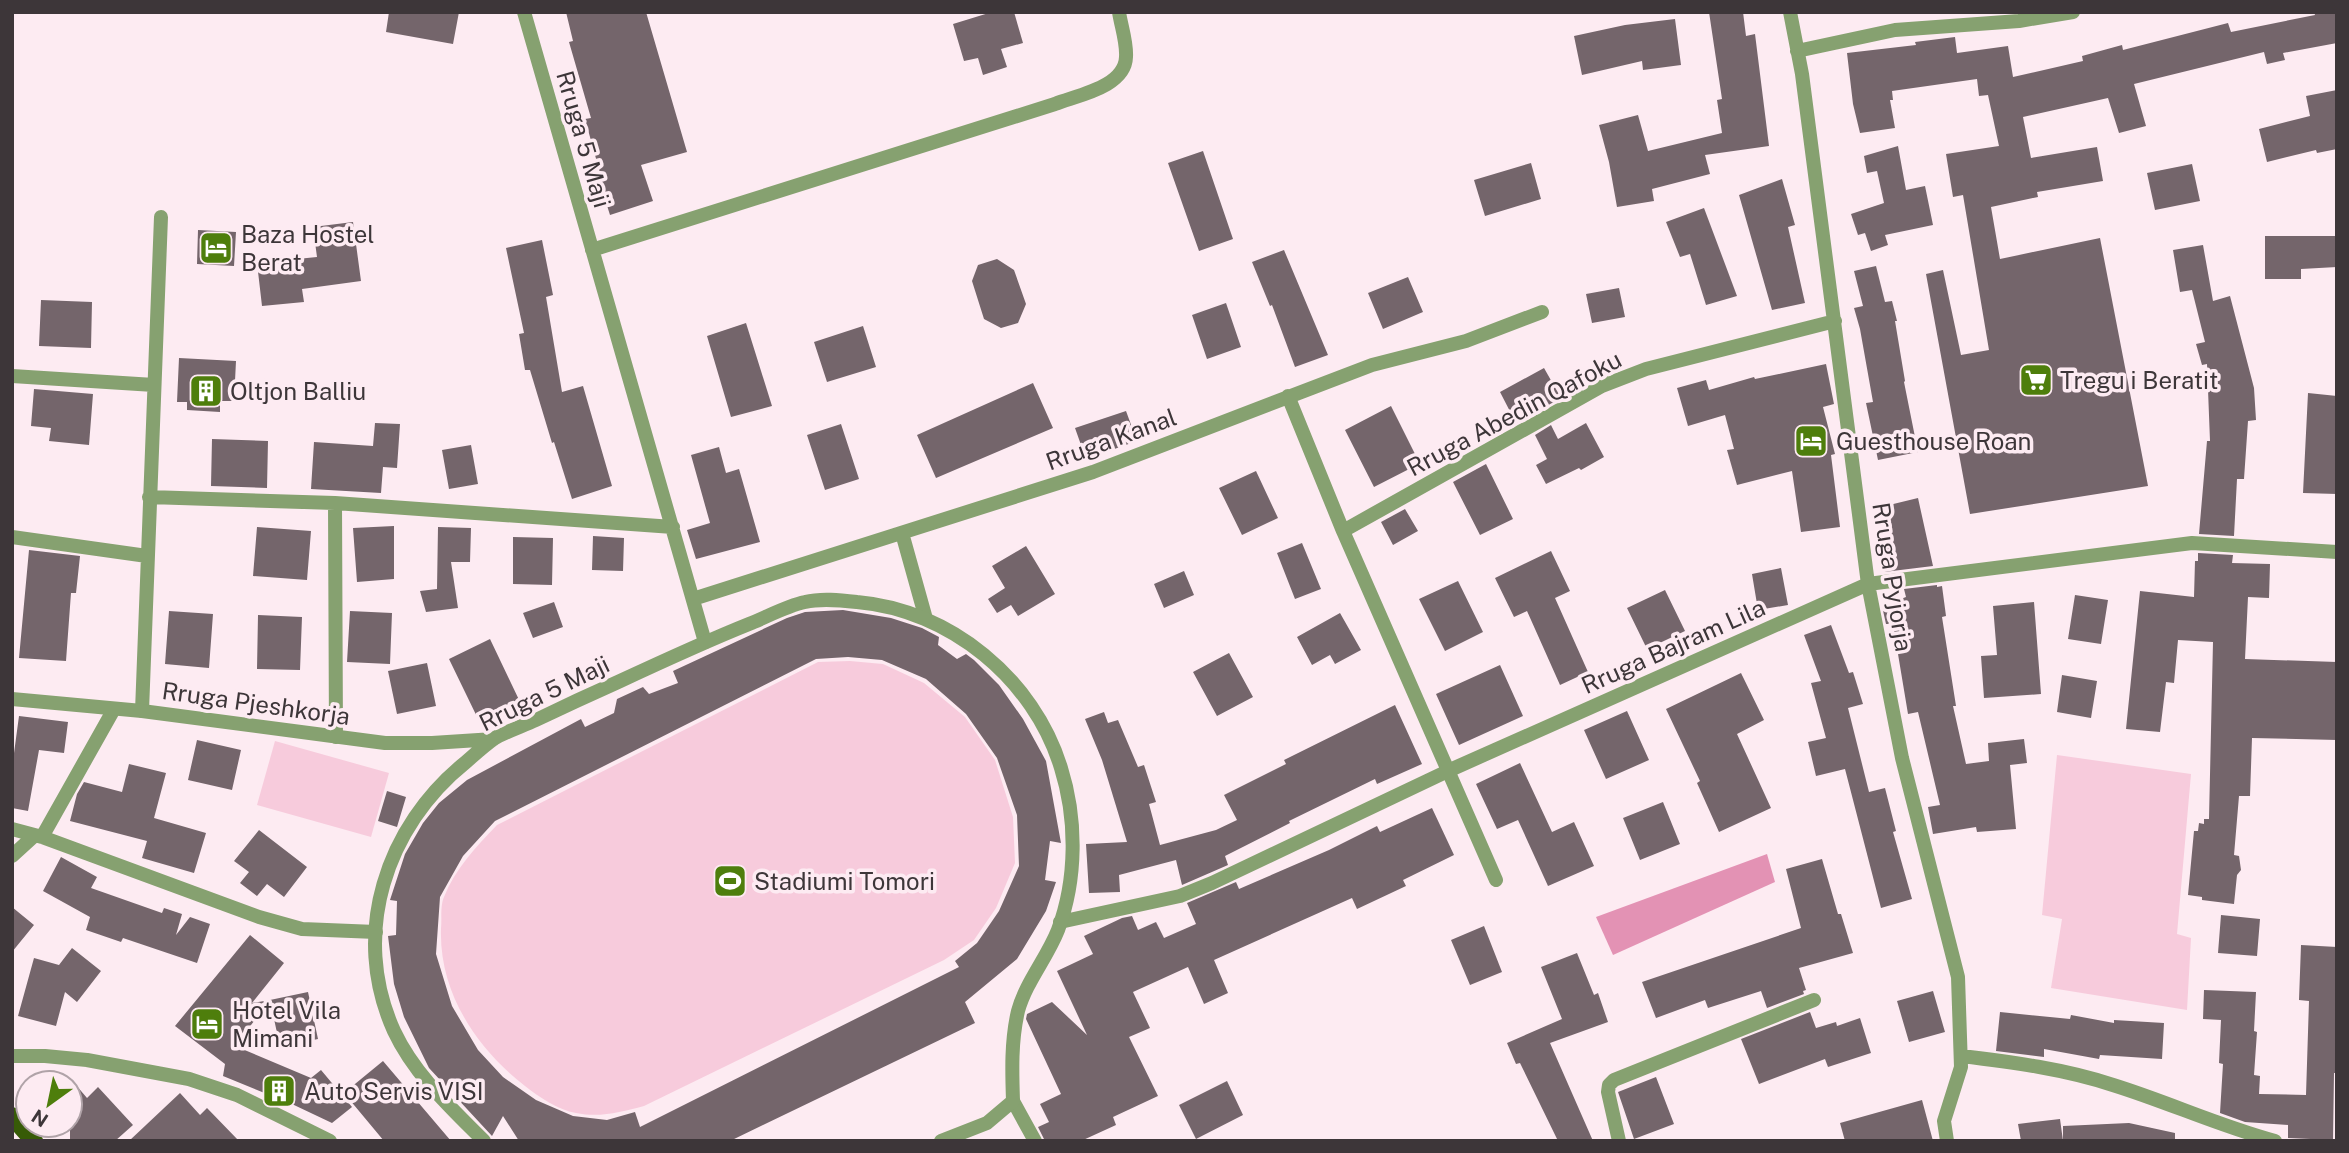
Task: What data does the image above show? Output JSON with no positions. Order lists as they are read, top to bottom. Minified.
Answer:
{"streets":{"street":["Rruga 5 Maji","Rruga Abedin Qafoku","Rruga Kanal","Rruga Pyjorja","Rruga Bajram Lila","Rruga Pjeshkorja"]},"crossings":[["Rruga 5 Maji","Rruga Kanal"],["Rruga 5 Maji","Rruga Bajram Lila"],["Rruga 5 Maji","Rruga Pjeshkorja"],["Rruga Abedin Qafoku","Rruga Pyjorja"],["Rruga Pyjorja","Rruga Bajram Lila"]],"places":{"hotel":["Baza Hostel Berat","Guesthouse Roan","Hotel Vila Mimani"],"supermarket":["Tregu i Beratit"],"building":["Oltjon Balliu","Auto Servis VISI"],"sports":["Stadiumi Tomori"]},"north":"bottom left"}
